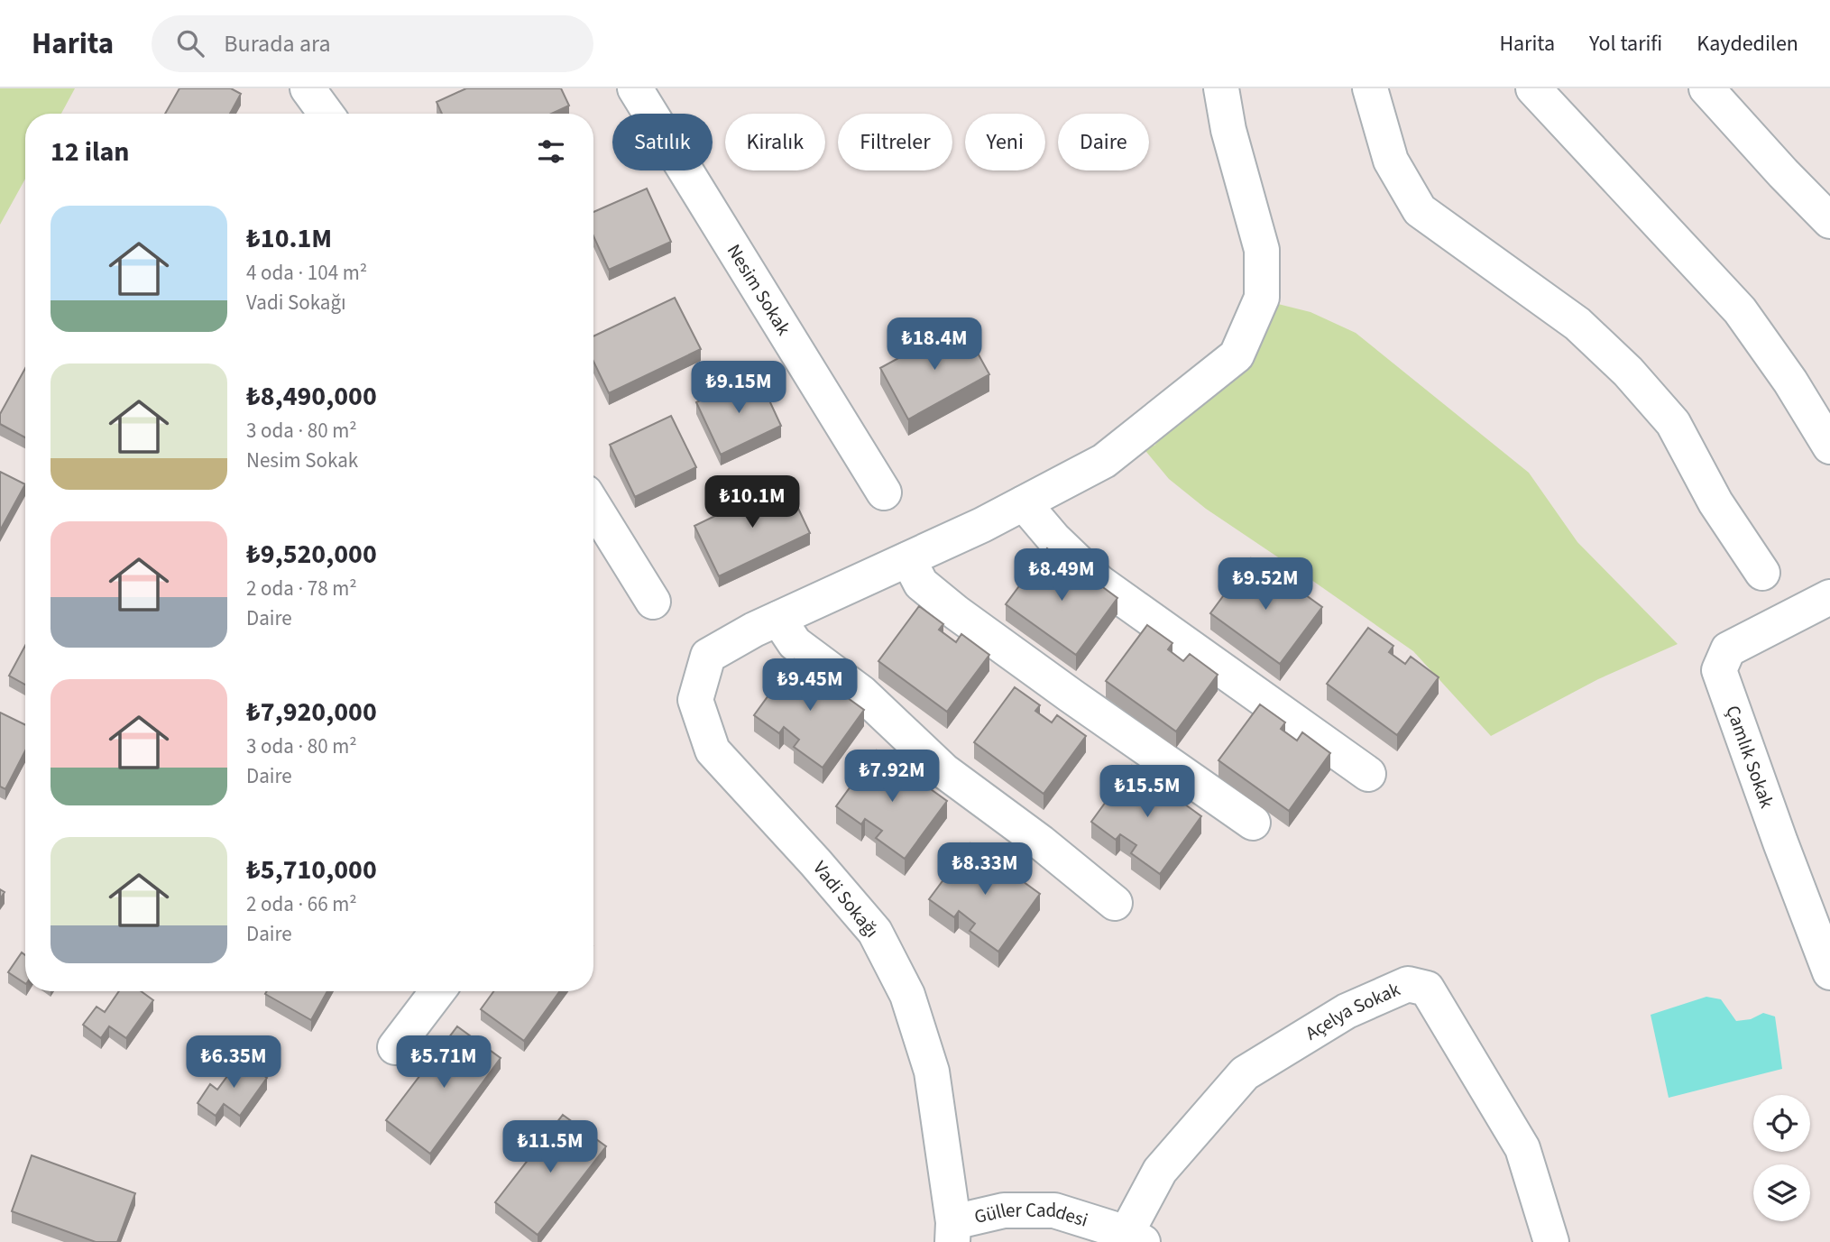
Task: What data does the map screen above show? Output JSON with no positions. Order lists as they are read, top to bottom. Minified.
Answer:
{"streets":{"street":["Nesim Sokak","Çamlık Sokak","Vadi Sokağı","Açelya Sokak","Güller Caddesi"]},"crossings":[["Vadi Sokağı","Güller Caddesi"],["Açelya Sokak","Güller Caddesi"]],"page":{"header":"Harita","search":"Burada ara","nav":["Harita","Yol tarifi","Kaydedilen"],"chip":["Satılık","Kiralık","Filtreler","Yeni","Daire"],"heading":"12 ilan","list":[{"name":"₺10.1M","note":"4 oda · 104 m² · Vadi Sokağı"},{"name":"₺8,490,000","note":"3 oda · 80 m² · Nesim Sokak"},{"name":"₺9,520,000","note":"2 oda · 78 m² · Daire"},{"name":"₺7,920,000","note":"3 oda · 80 m² · Daire"},{"name":"₺5,710,000","note":"2 oda · 66 m² · Daire"}],"price":["₺18.4M","₺9.15M","₺10.1M","₺8.49M","₺9.52M","₺9.45M","₺7.92M","₺15.5M","₺8.33M","₺6.35M","₺5.71M","₺11.5M"]}}
